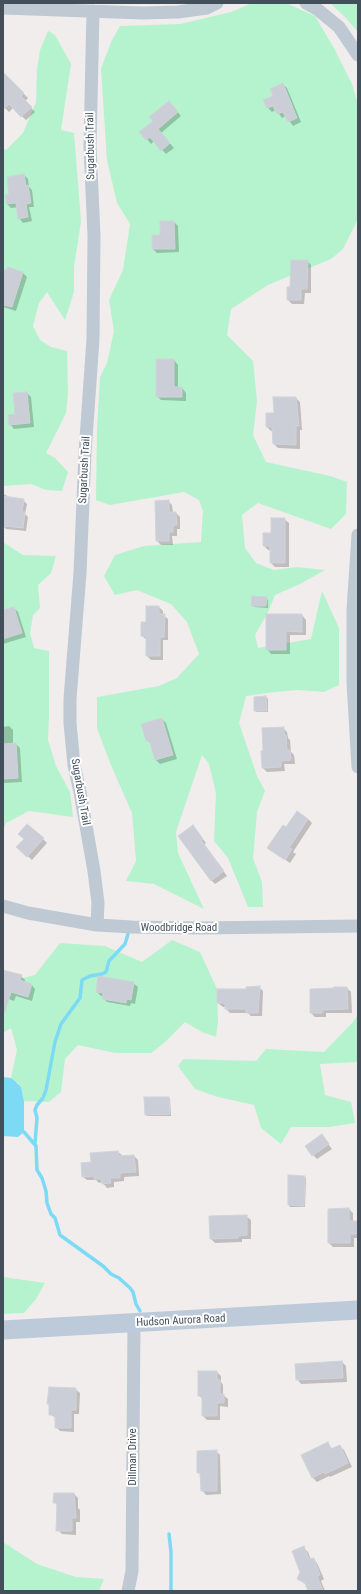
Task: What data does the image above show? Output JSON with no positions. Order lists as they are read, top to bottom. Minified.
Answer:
{"streets":{"street":["Sugarbush Trail","Woodbridge Road","Hudson Aurora Road","Dillman Drive"]},"crossings":[["Sugarbush Trail","Woodbridge Road"],["Hudson Aurora Road","Dillman Drive"]]}
